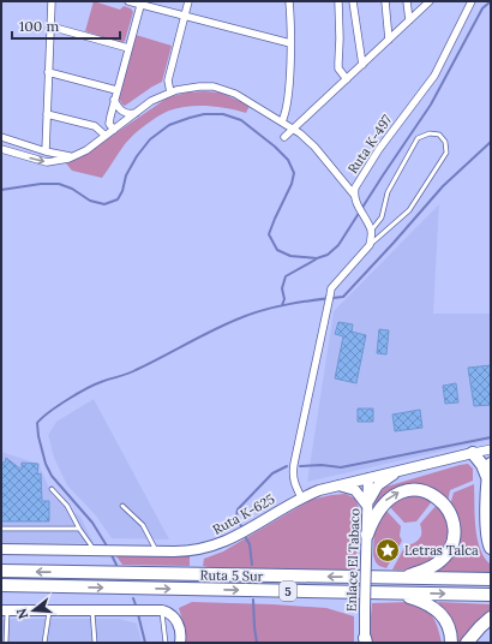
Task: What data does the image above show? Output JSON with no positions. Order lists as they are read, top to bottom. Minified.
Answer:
{"streets":{"highway":["Ruta 5 Sur","5"],"main road":["Ruta K-625","Enlace El Tabaco"],"street":["Ruta K-497"]},"crossings":[["Ruta K-625","Enlace El Tabaco"]],"places":{"place":["Letras Talca"]},"scale_bar":"100 m","north":"left"}
